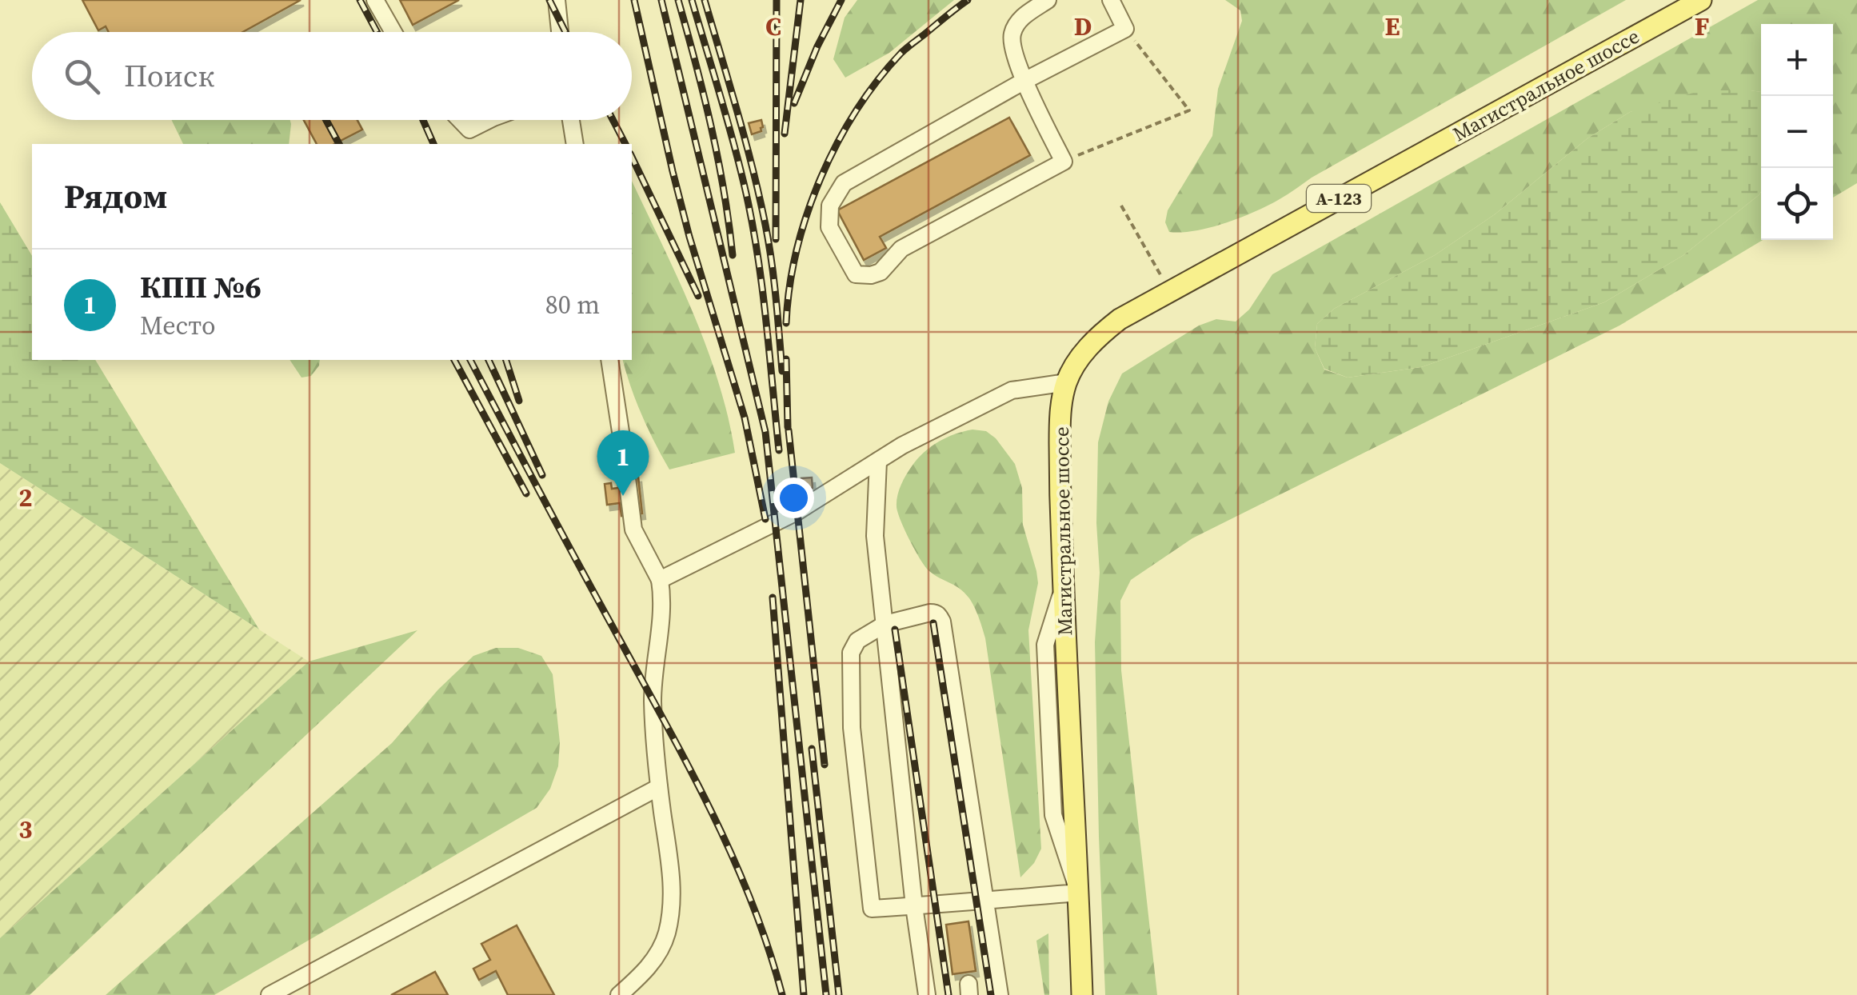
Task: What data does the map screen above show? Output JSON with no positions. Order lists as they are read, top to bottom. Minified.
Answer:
{"streets":{"main road":["Магистральное шоссе","А-123"]},"page":{"map_buttons":["+","−"],"search":"Поиск","heading":"Рядом","list":[{"mark":"1","name":"КПП №6","note":"Место","value":"80 m"}],"pins":"1"},"grid":{"columns":["C","D","E","F"],"rows":["2","3"]}}
